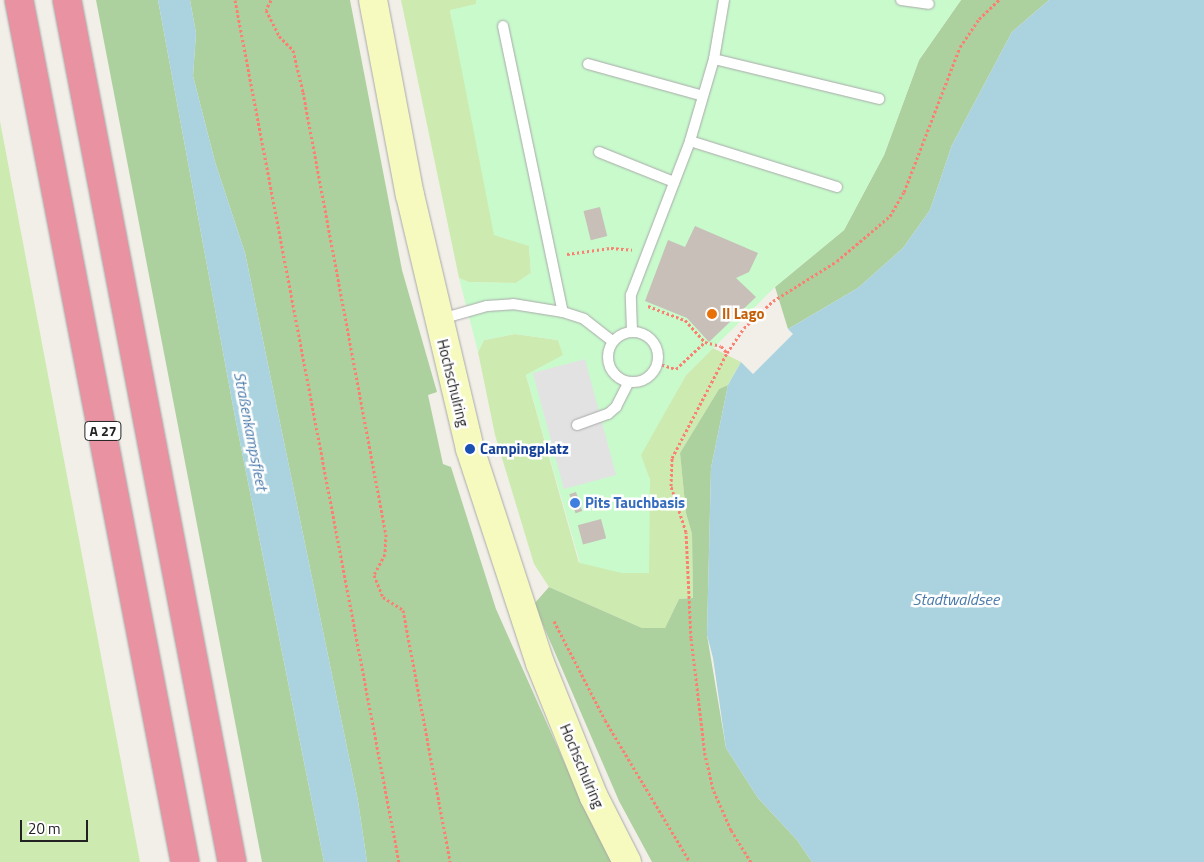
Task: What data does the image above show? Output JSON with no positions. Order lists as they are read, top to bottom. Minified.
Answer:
{"streets":{"highway":["A 27"],"street":["Hochschulring"]},"water":["Straßenkampsfleet","Stadtwaldsee"],"places":["Il Lago","Campingplatz","Pits Tauchbasis"],"scale_bar":"20 m"}
